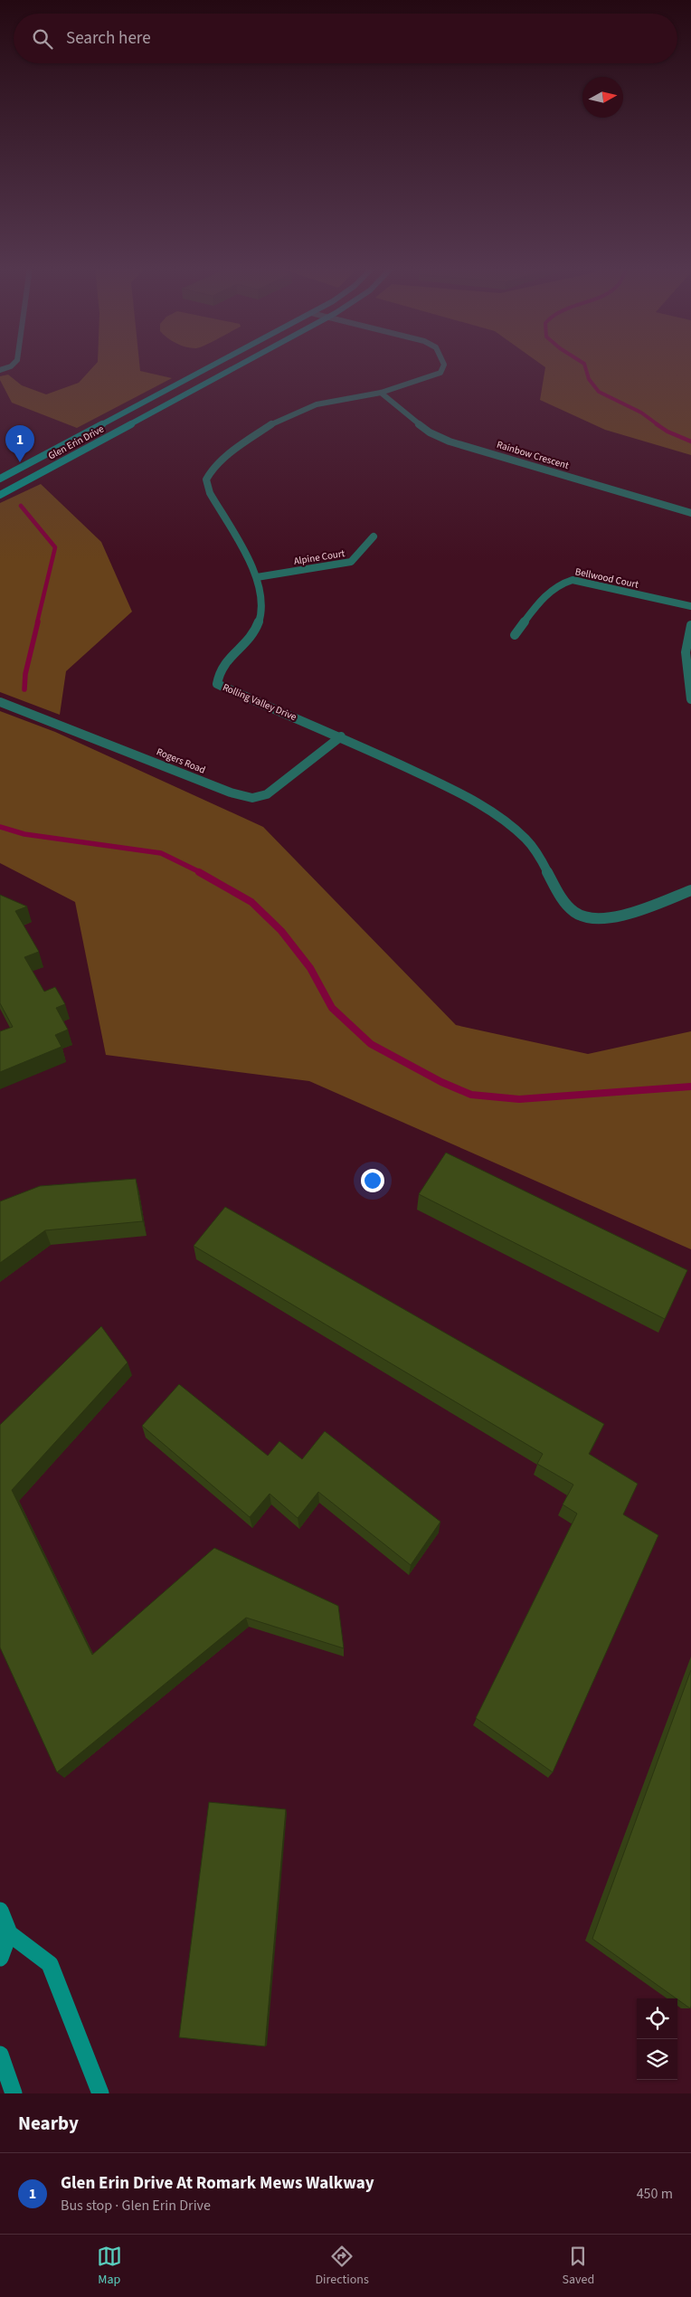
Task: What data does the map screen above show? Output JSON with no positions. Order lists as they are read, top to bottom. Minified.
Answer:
{"streets":{"street":["Glen Erin Drive","Rainbow Crescent","Alpine Court","Bellwood Court","Rolling Valley Drive","Rogers Road"]},"crossings":[["Rainbow Crescent","Rolling Valley Drive"],["Alpine Court","Rolling Valley Drive"],["Rolling Valley Drive","Rogers Road"]],"north":"right","page":{"search":"Search here","pins":"1","heading":"Nearby","list":[{"mark":"1","name":"Glen Erin Drive At Romark Mews Walkway","note":"Bus stop · Glen Erin Drive","value":"450 m"}],"nav":["Map","Directions","Saved"]}}
